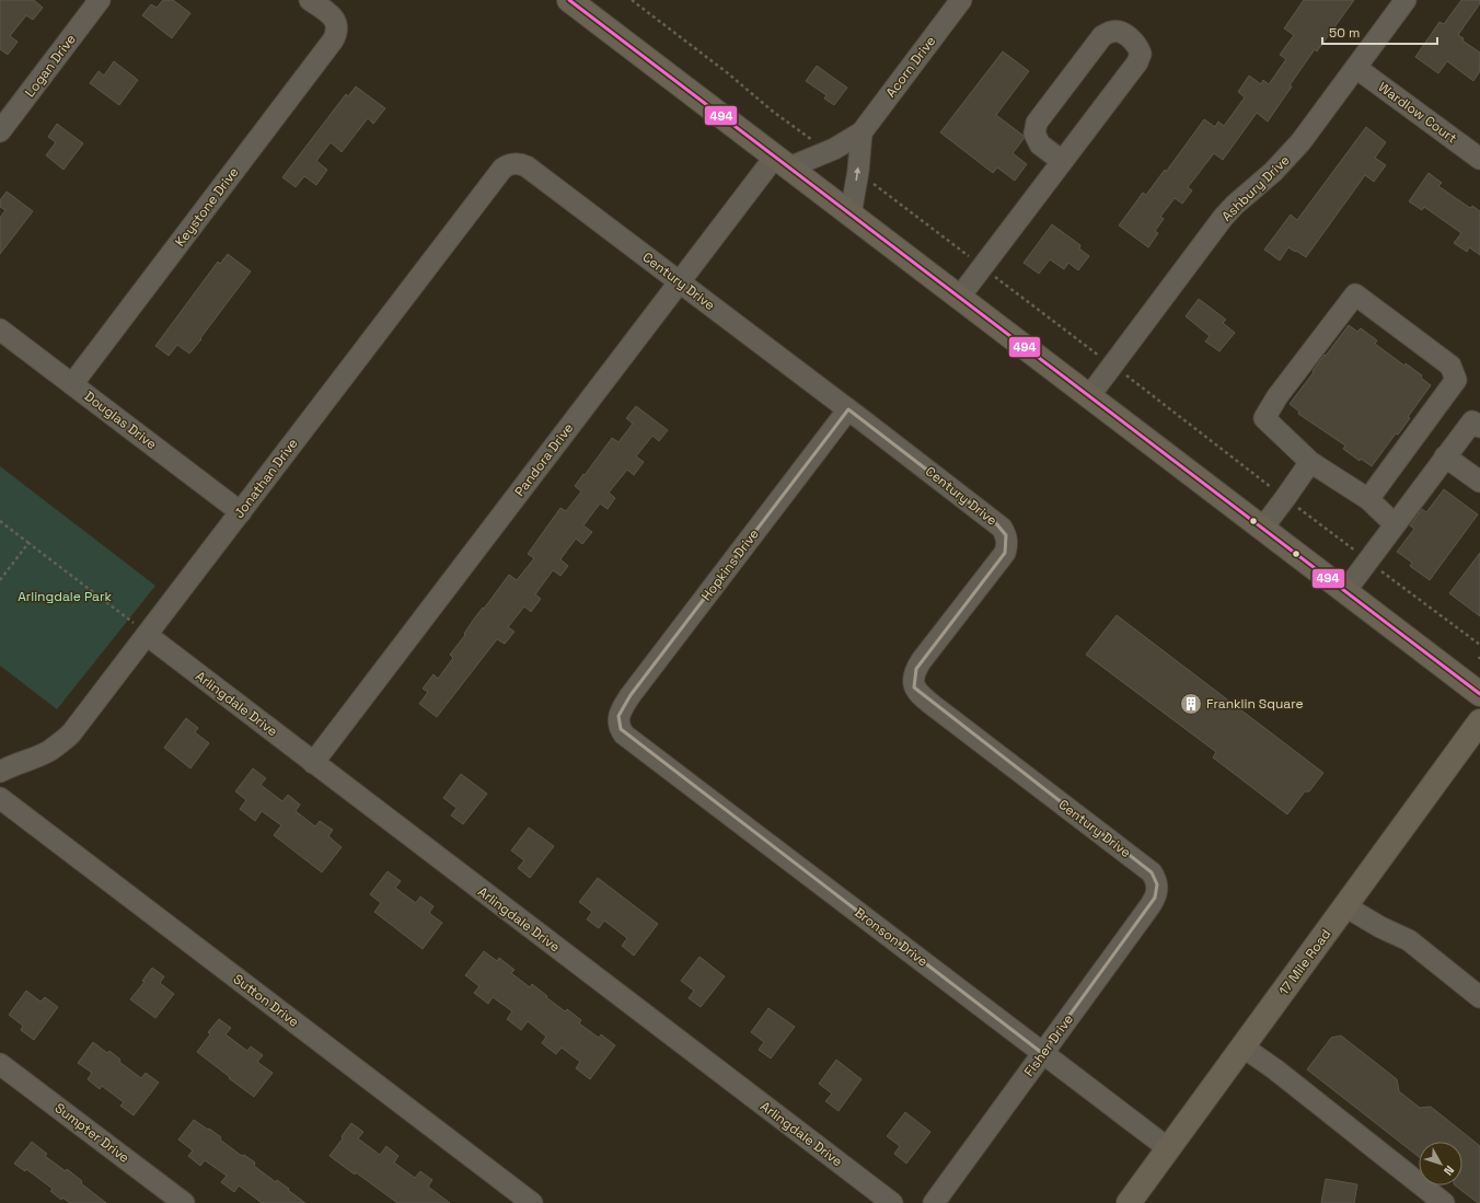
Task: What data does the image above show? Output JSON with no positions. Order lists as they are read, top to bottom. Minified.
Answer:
{"streets":{"main road":["17 Mile Road"],"street":["Logan Drive","Acorn Drive","Wardlow Court","Ashbury Drive","Keystone Drive","Century Drive","Douglas Drive","Pandora Drive","Jonathan Drive","Hopkins Drive","Arlingdale Drive","Bronson Drive","Sutton Drive","Fisher Drive","Sumpter Drive"]},"crossings":[["Acorn Drive","Pandora Drive"],["Wardlow Court","Ashbury Drive"],["Keystone Drive","Douglas Drive"],["Century Drive","Pandora Drive"],["Century Drive","Jonathan Drive"],["Century Drive","Hopkins Drive"],["Century Drive","Fisher Drive"],["Douglas Drive","Jonathan Drive"],["Pandora Drive","Arlingdale Drive"],["Jonathan Drive","Arlingdale Drive"],["Hopkins Drive","Bronson Drive"],["Bronson Drive","17 Mile Road"],["Bronson Drive","Fisher Drive"]],"parks":["Arlingdale Park"],"places":{"building":["Franklin Square"]},"lines":["transit line 494"],"scale_bar":"50 m","north":"bottom right"}
